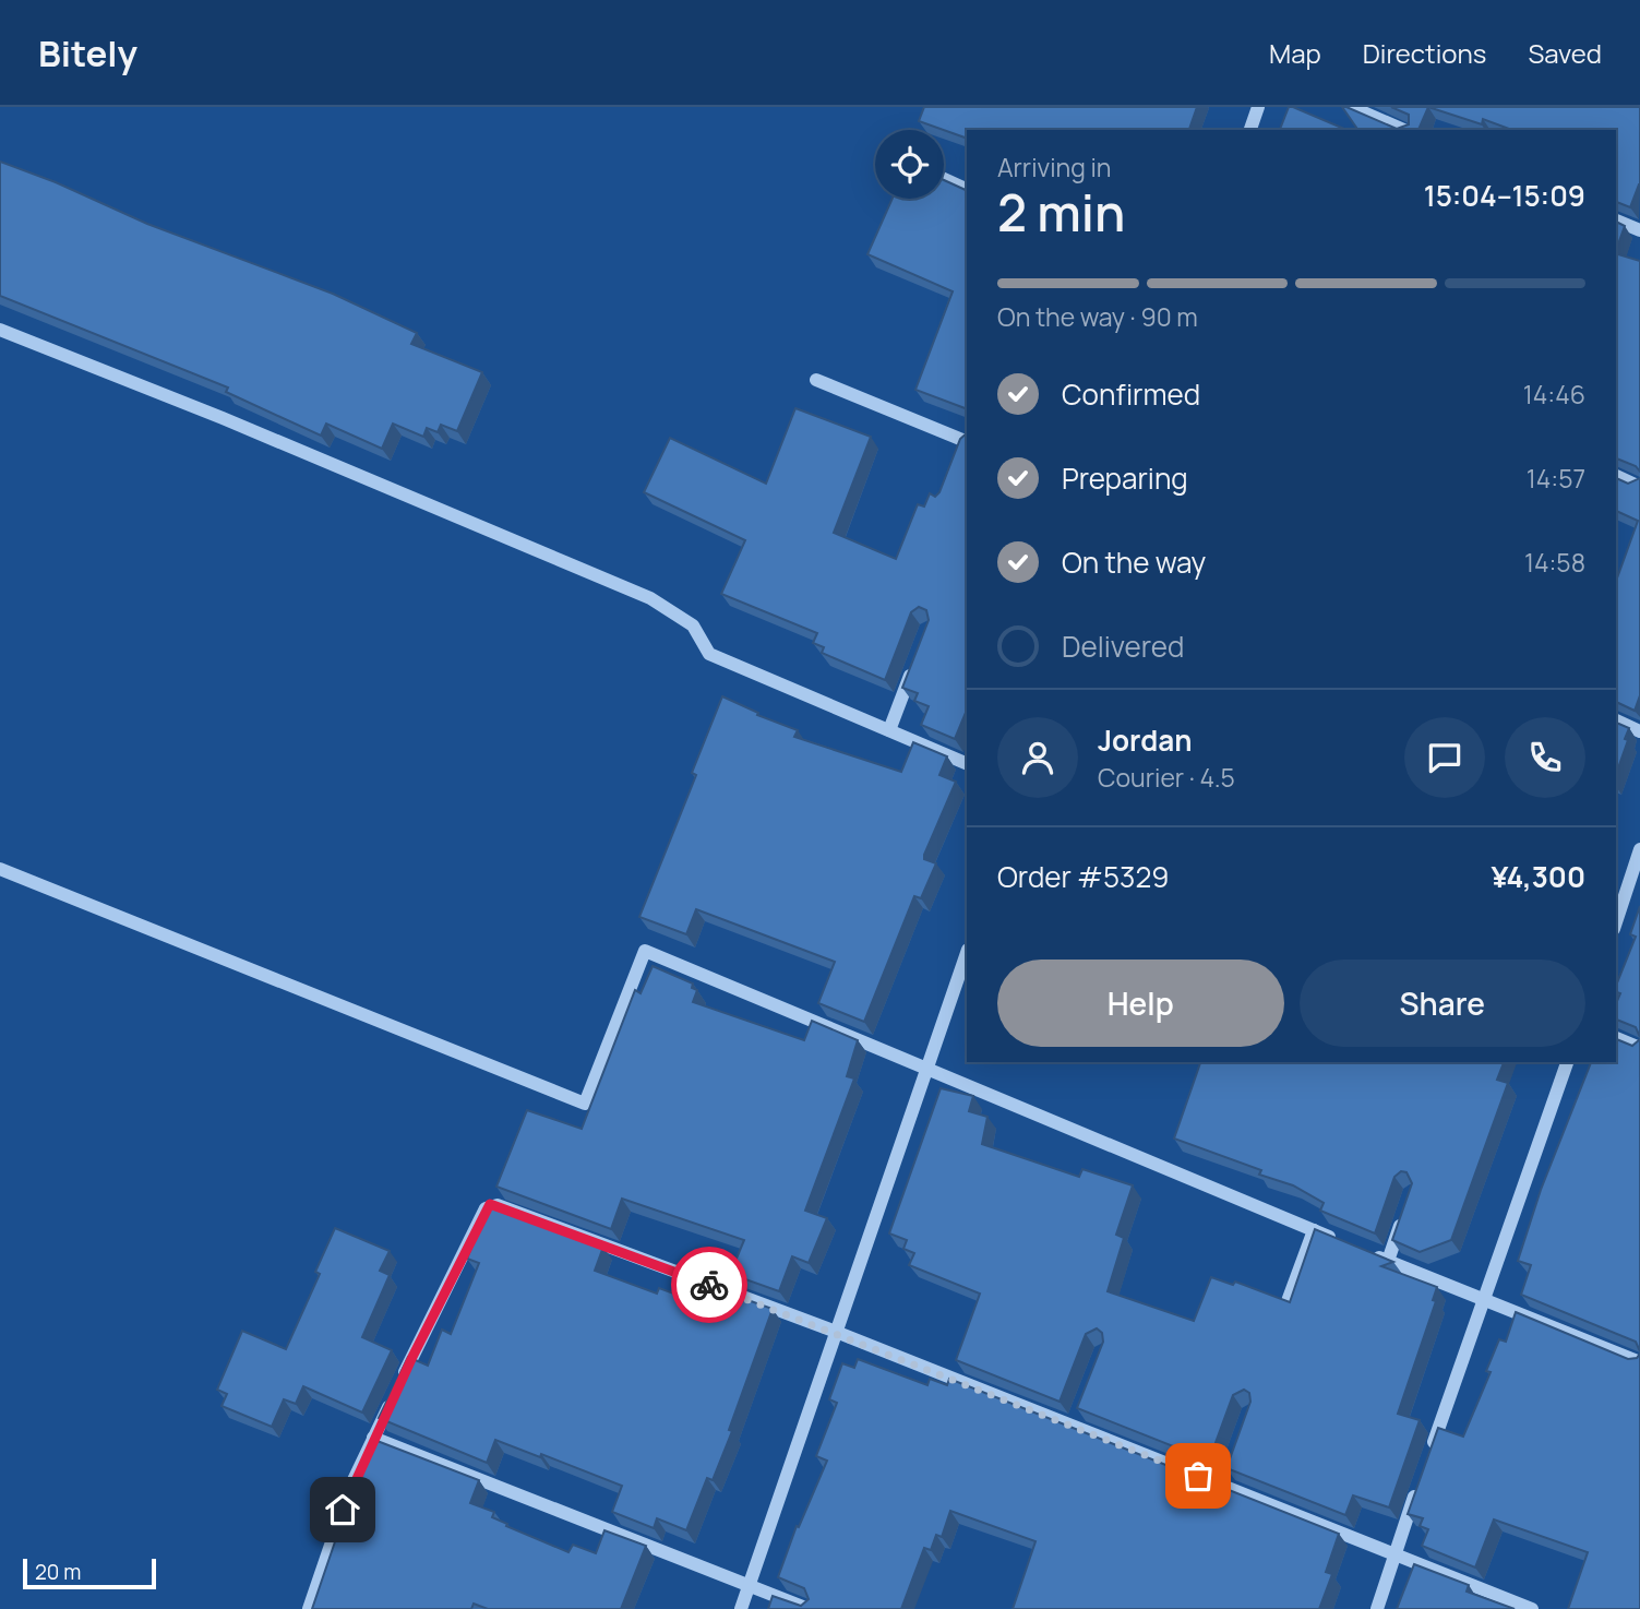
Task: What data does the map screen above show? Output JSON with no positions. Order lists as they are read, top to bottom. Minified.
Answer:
{"scale_bar":"20 m","page":{"header":"Bitely","nav":["Map","Directions","Saved"],"heading":["2 min","Arriving in","15:04–15:09"],"panel":["Jordan","Courier · 4.5","Order #5329","¥4,300"],"bar":"On the way · 90 m","list":[["Confirmed","14:46"],["Preparing","14:57"],["On the way","14:58"],"Delivered"],"buttons":["Help","Share"],"scale":"20 m"}}
